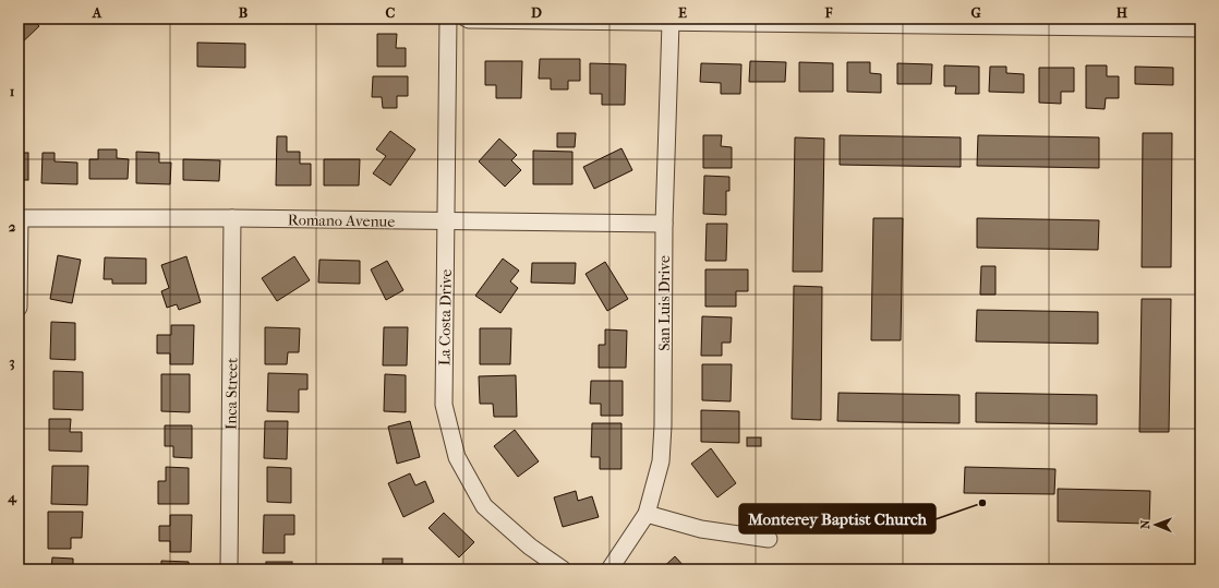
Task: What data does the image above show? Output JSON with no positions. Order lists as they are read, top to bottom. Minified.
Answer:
{"streets":{"street":["Romano Avenue","San Luis Drive","La Costa Drive","Inca Street"]},"crossings":[["Romano Avenue","San Luis Drive"],["Romano Avenue","La Costa Drive"],["Romano Avenue","Inca Street"]],"places":["Monterey Baptist Church"],"north":"left","grid":{"columns":["A","B","C","D","E","F","G","H"],"rows":["1","2","3","4"]}}
